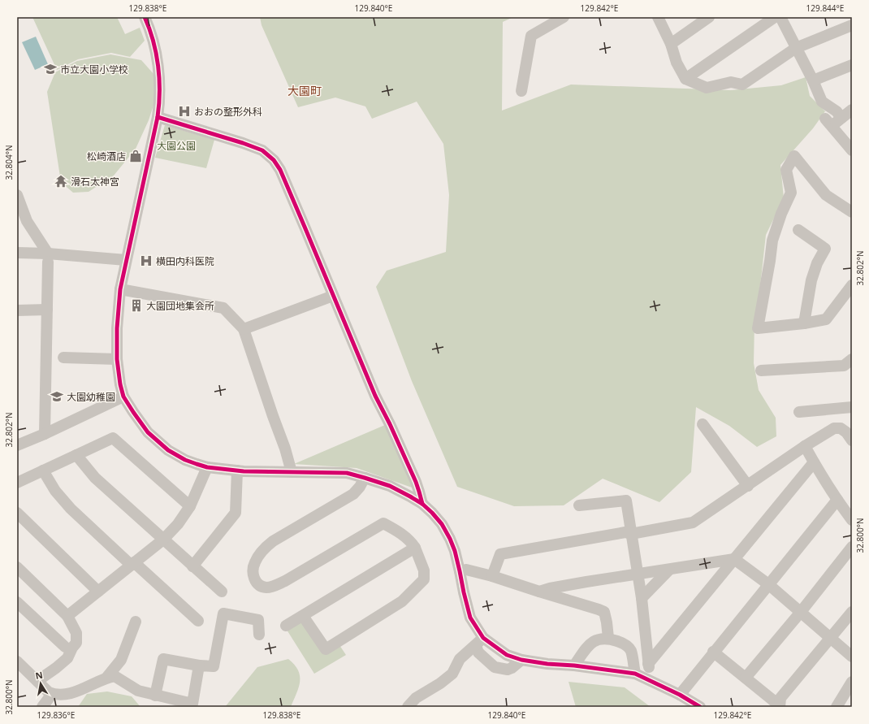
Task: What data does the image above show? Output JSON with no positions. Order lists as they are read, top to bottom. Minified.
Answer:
{"districts":["大園町"],"parks":["大園公園"],"places":{"school or university":["市立大園小学校","大園幼稚園"],"hospital":["おおの整形外科","横田内科医院"],"shop":["松崎酒店"],"temple":["滑石太神宮"],"building":["大園団地集会所"]},"north":"top","coordinates":["129.838°E","129.840°E","129.842°E","129.844°E","32.804°N","32.802°N","32.800°N","129.836°E"]}
